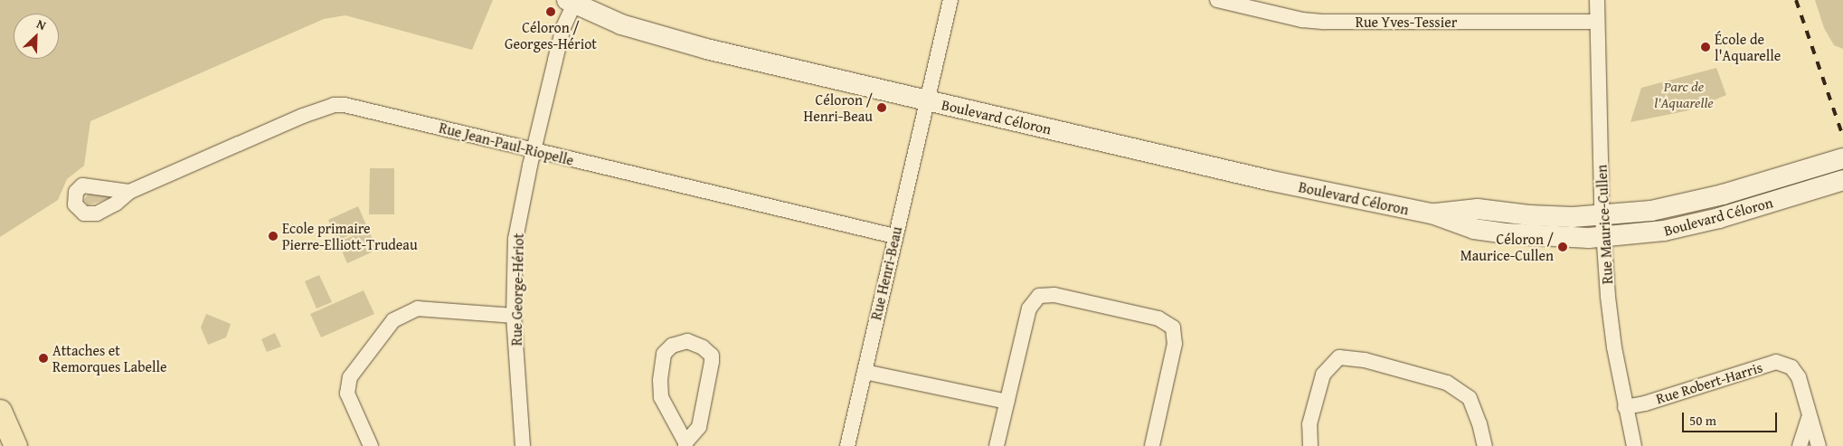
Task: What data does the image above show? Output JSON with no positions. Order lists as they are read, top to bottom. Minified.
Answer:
{"streets":{"street":["Rue Yves-Tessier","Boulevard Céloron","Rue Jean-Paul-Riopelle","Rue Maurice-Cullen","Rue Henri-Beau","Rue George-Hériot","Rue Robert-Harris"]},"crossings":[["Rue Yves-Tessier","Rue Maurice-Cullen"],["Boulevard Céloron","Rue Maurice-Cullen"],["Boulevard Céloron","Rue Henri-Beau"],["Boulevard Céloron","Rue George-Hériot"],["Rue Jean-Paul-Riopelle","Rue Henri-Beau"],["Rue Jean-Paul-Riopelle","Rue George-Hériot"],["Rue Maurice-Cullen","Rue Robert-Harris"]],"parks":["Parc de l'Aquarelle"],"places":["Céloron / Georges-Hériot","École de l'Aquarelle","Céloron / Henri-Beau","Ecole primaire Pierre-Elliott-Trudeau","Céloron / Maurice-Cullen","Attaches et Remorques Labelle"],"scale_bar":"50 m","north":"top right"}
